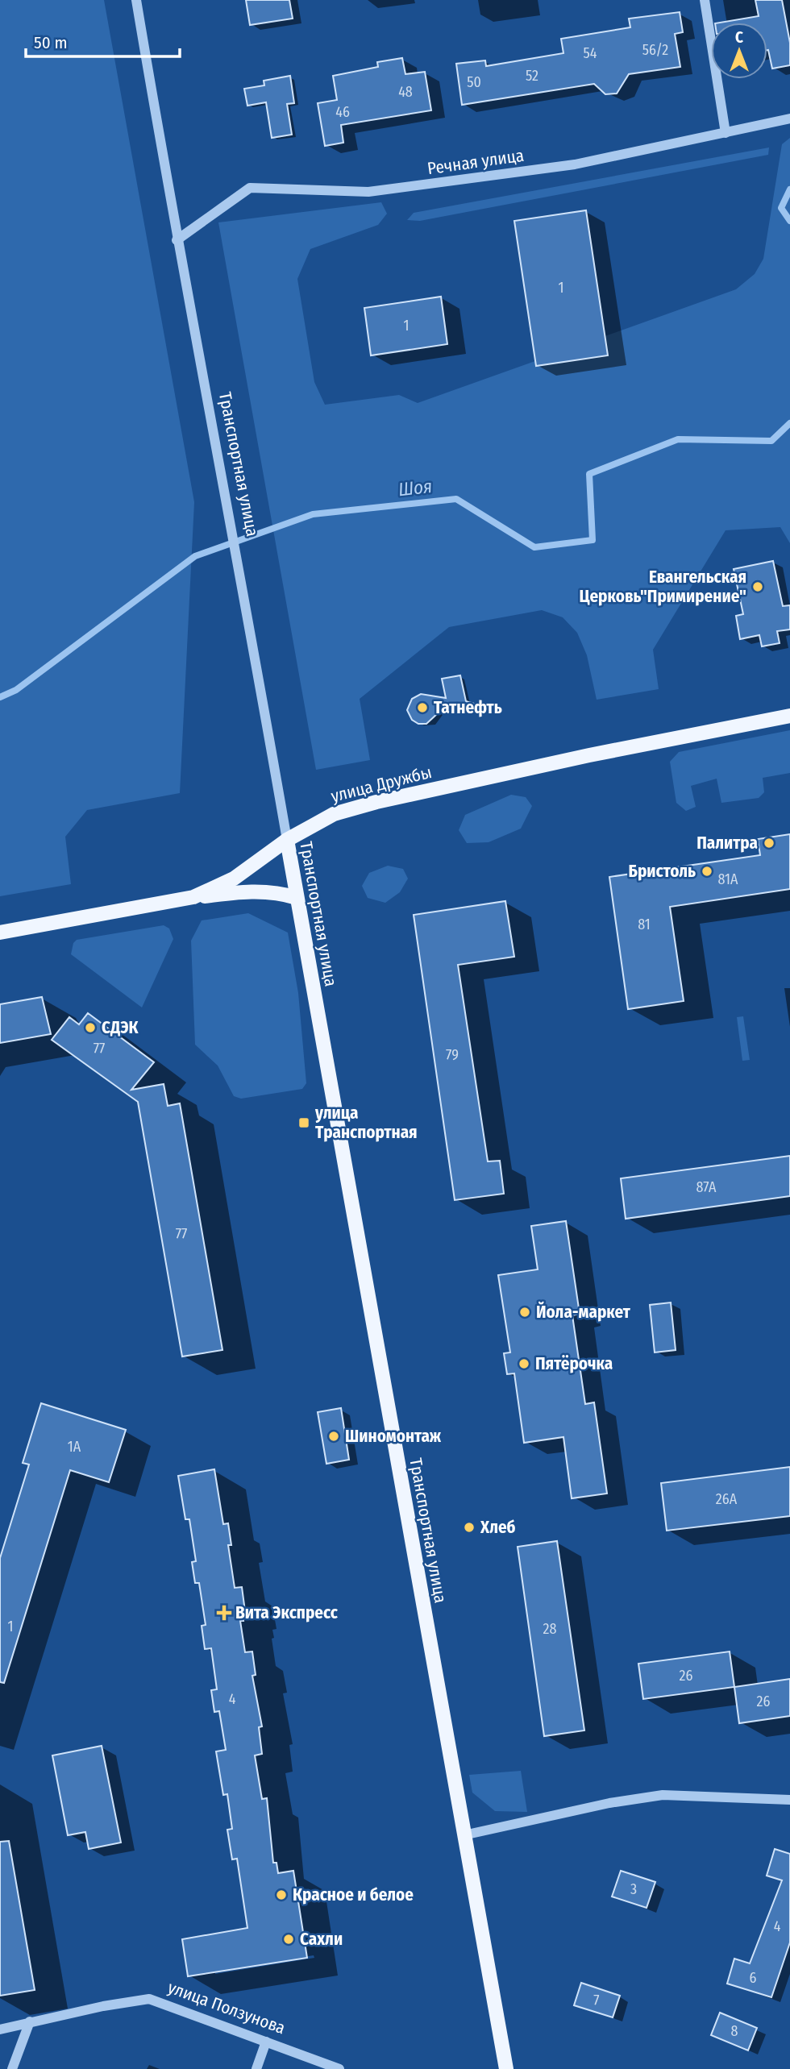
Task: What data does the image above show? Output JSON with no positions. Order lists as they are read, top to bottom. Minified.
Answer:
{"streets":{"main road":["Транспортная улица","улица Дружбы"],"street":["Речная улица","улица Ползунова"]},"crossings":[["Речная улица","Транспортная улица"],["Транспортная улица","улица Дружбы"]],"water":["Шоя"],"places":{"other":["Евангельская Церковь\"Примирение\"","Татнефть","Палитра","Бристоль","СДЭК","Йола-маркет","Пятёрочка","Шиномонтаж","Хлеб","Красное и белое","Сахли"],"transit":["улица Транспортная"],"health":["Вита Экспресс"]},"house_numbers":["56/2","54","52","50","48","46","1","1","81А","81","77","79","87А","77","1А","26А","1","28","26","4","26","3","4","6","7","8"],"scale_bar":"50 m","north":"top"}
